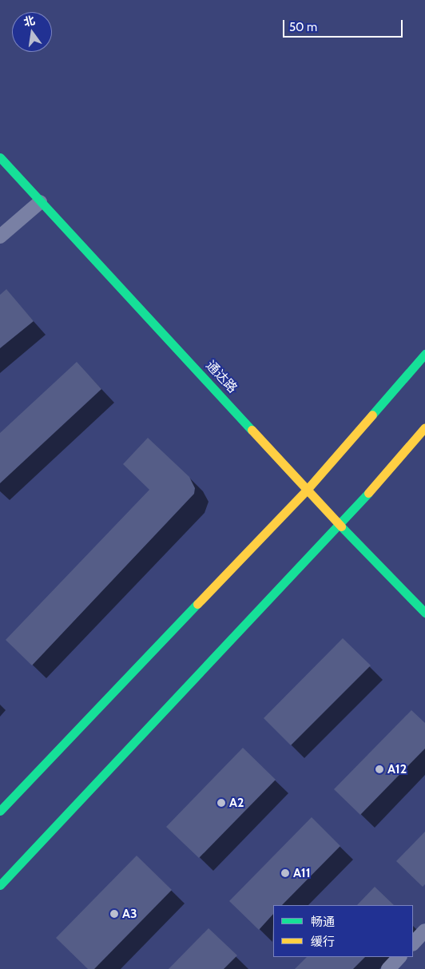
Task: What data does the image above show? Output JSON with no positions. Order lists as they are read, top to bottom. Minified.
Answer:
{"streets":{"main road":["通达路"]},"places":["A12","A2","A11","A3"],"legend":["畅通","缓行"],"scale_bar":"50 m","north":"top"}
